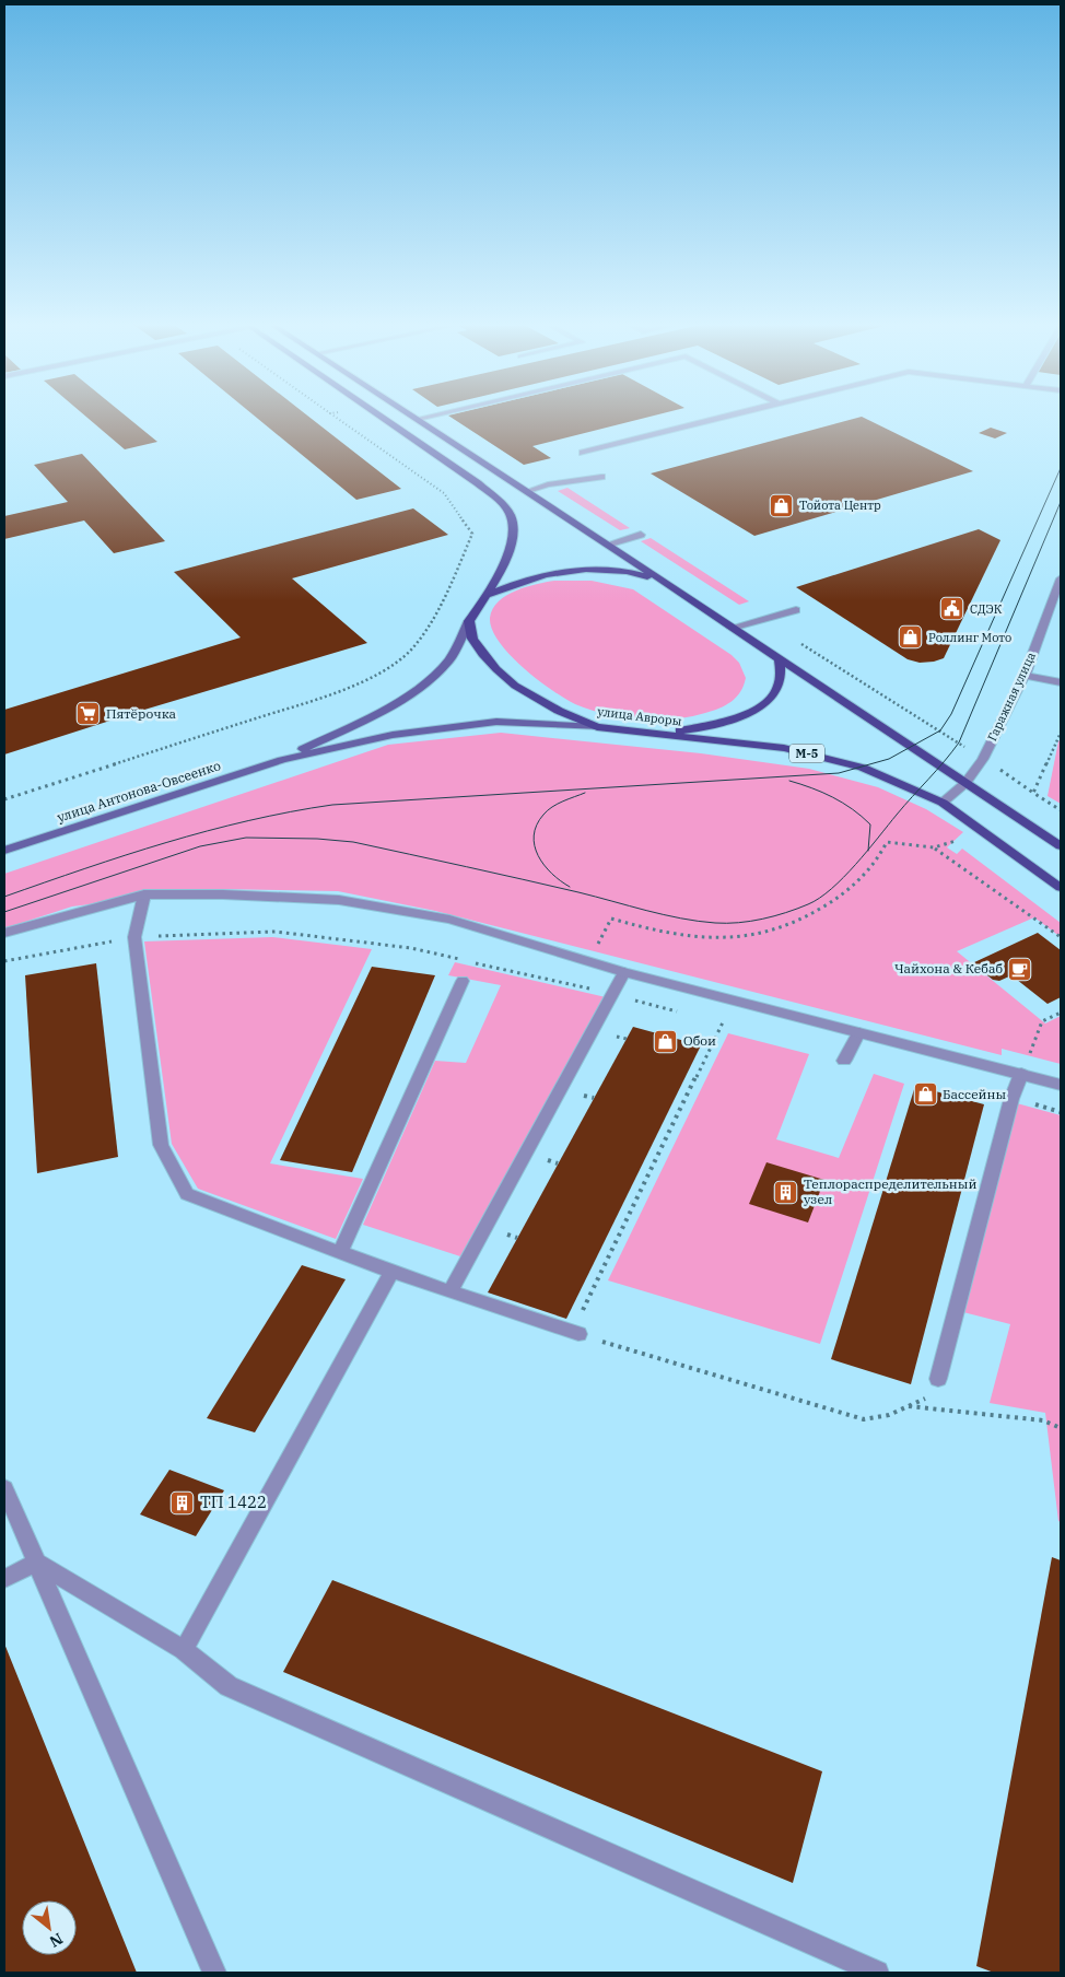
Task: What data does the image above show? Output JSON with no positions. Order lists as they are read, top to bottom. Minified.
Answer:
{"streets":{"main road":["улица Авроры","М-5","улица Антонова-Овсеенко"],"street":["Гаражная улица"]},"crossings":[["Гаражная улица","улица Авроры"],["улица Авроры","улица Антонова-Овсеенко"]],"places":{"shop":["Тойота Центр","Роллинг Мото","Обои","Бассейны"],"public building":["СДЭК"],"supermarket":["Пятёрочка"],"cafe":["Чайхона & Кебаб"],"building":["Теплораспределительный узел","ТП 1422"]},"north":"bottom right"}
